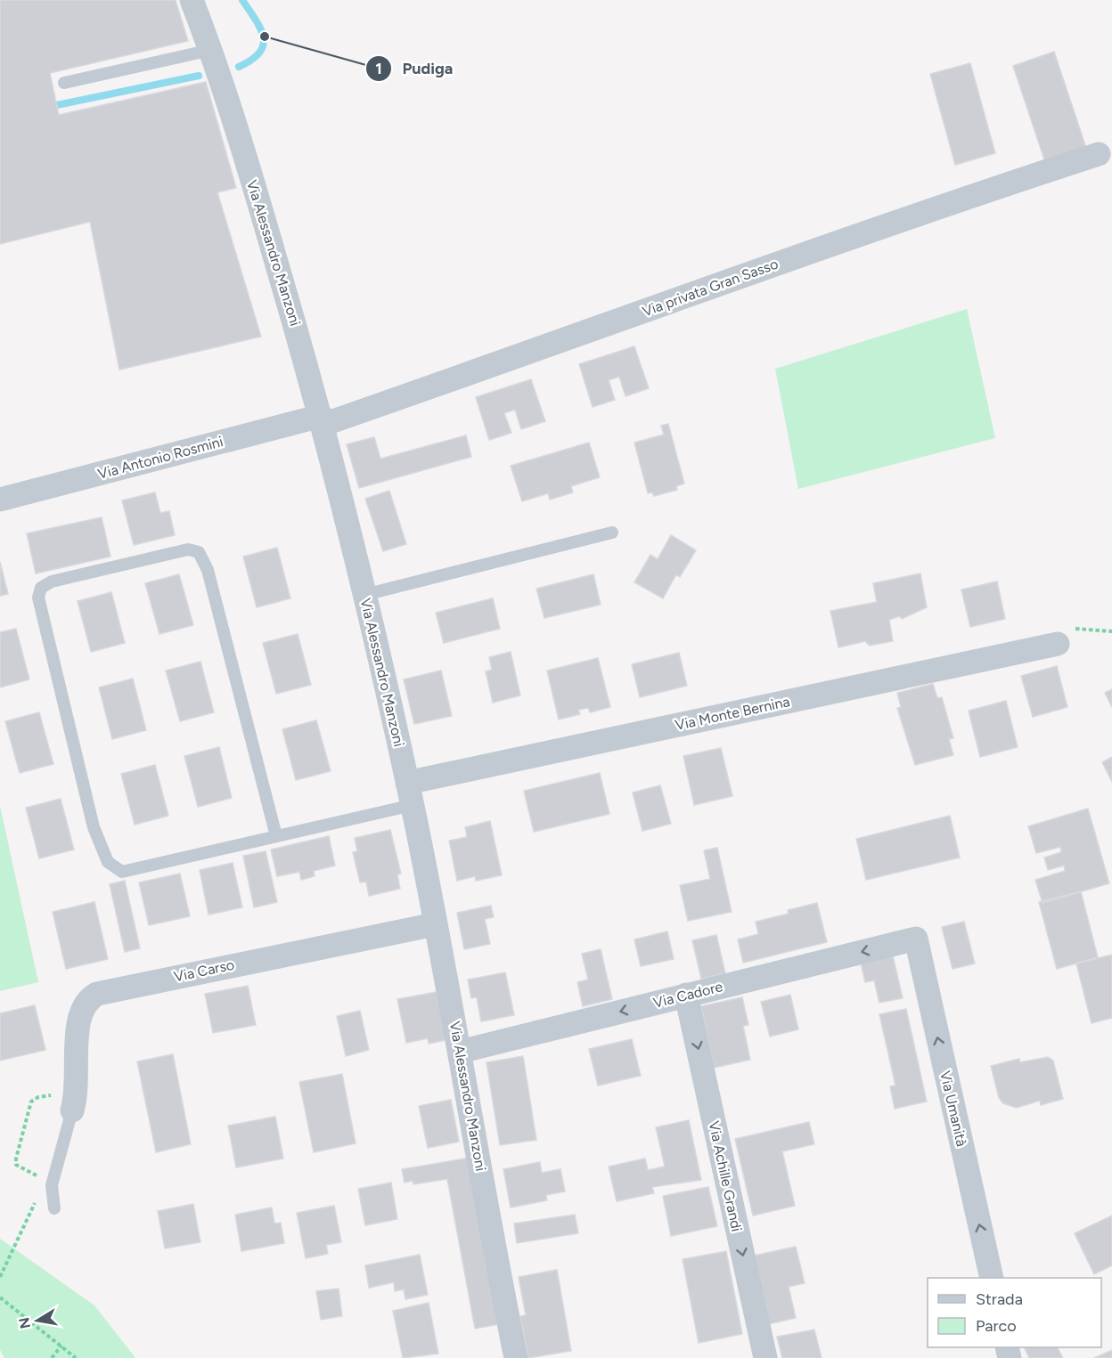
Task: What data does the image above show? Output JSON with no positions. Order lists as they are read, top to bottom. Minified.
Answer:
{"streets":{"street":["Via Alessandro Manzoni","Via privata Gran Sasso","Via Antonio Rosmini","Via Monte Bernina","Via Carso","Via Cadore","Via Umanità","Via Achille Grandi"]},"crossings":[["Via Alessandro Manzoni","Via privata Gran Sasso"],["Via Alessandro Manzoni","Via Antonio Rosmini"],["Via Alessandro Manzoni","Via Monte Bernina"],["Via Alessandro Manzoni","Via Carso"],["Via Alessandro Manzoni","Via Cadore"],["Via privata Gran Sasso","Via Antonio Rosmini"],["Via Cadore","Via Umanità"],["Via Cadore","Via Achille Grandi"]],"one_way":["Via Cadore","Via Umanità","Via Achille Grandi"],"places":["Pudiga"],"legend":["Strada","Parco"],"north":"left"}
